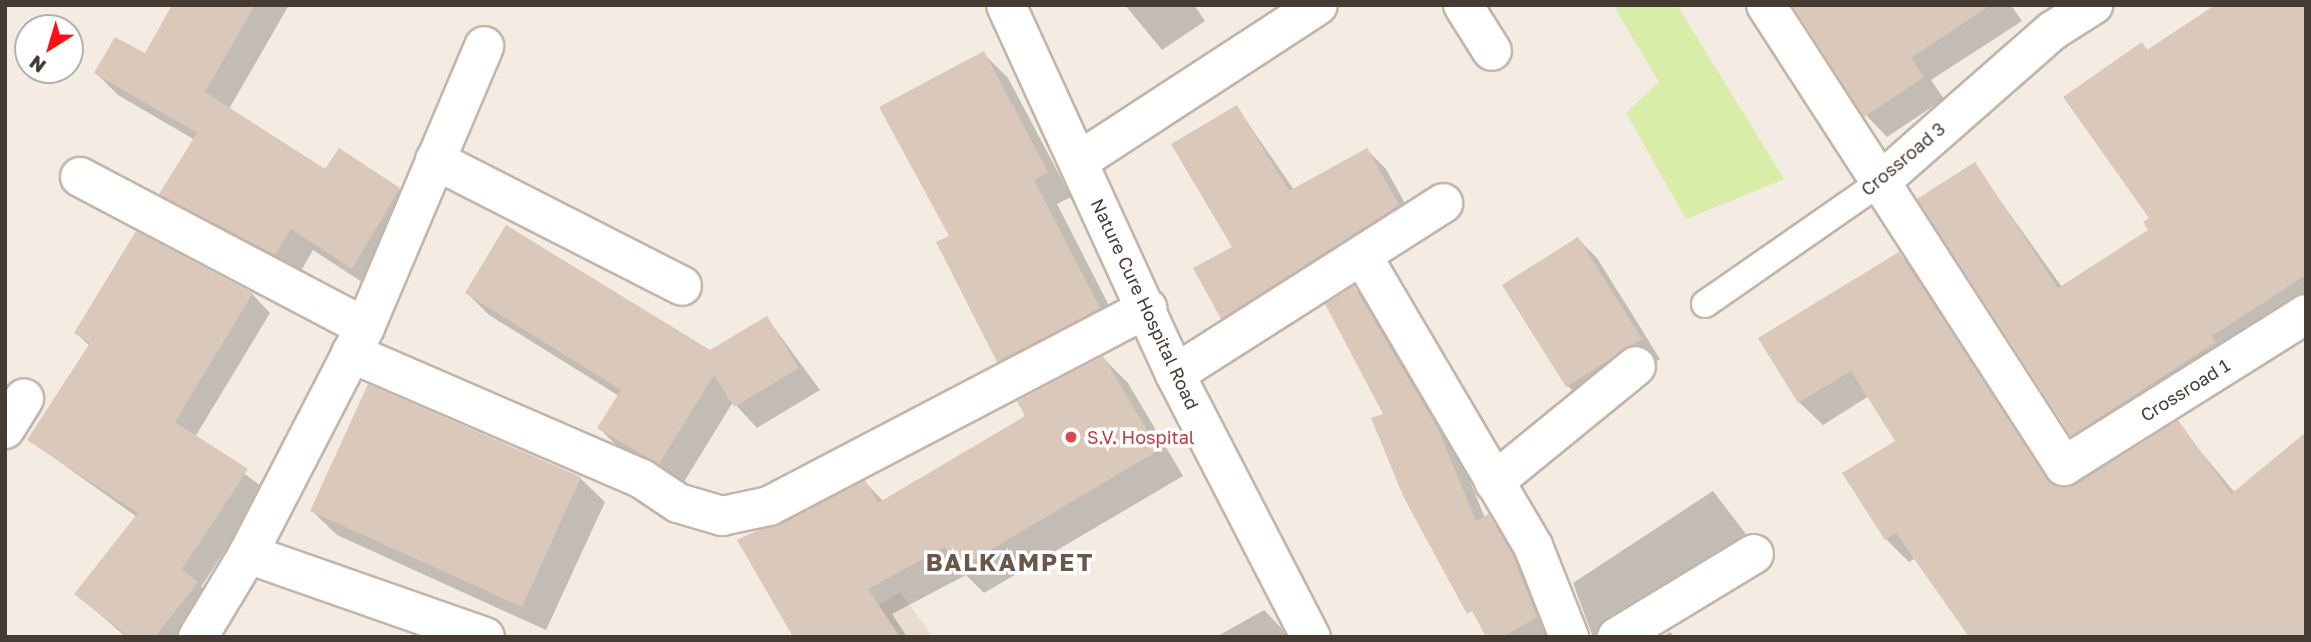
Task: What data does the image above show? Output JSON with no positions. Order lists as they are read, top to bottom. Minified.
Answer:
{"streets":{"street":["Crossroad 3","Nature Cure Hospital Road","Crossroad 1"]},"crossings":[["Crossroad 3","Crossroad 1"]],"districts":["BALKAMPET"],"places":["S.V. Hospital"],"north":"bottom left"}
